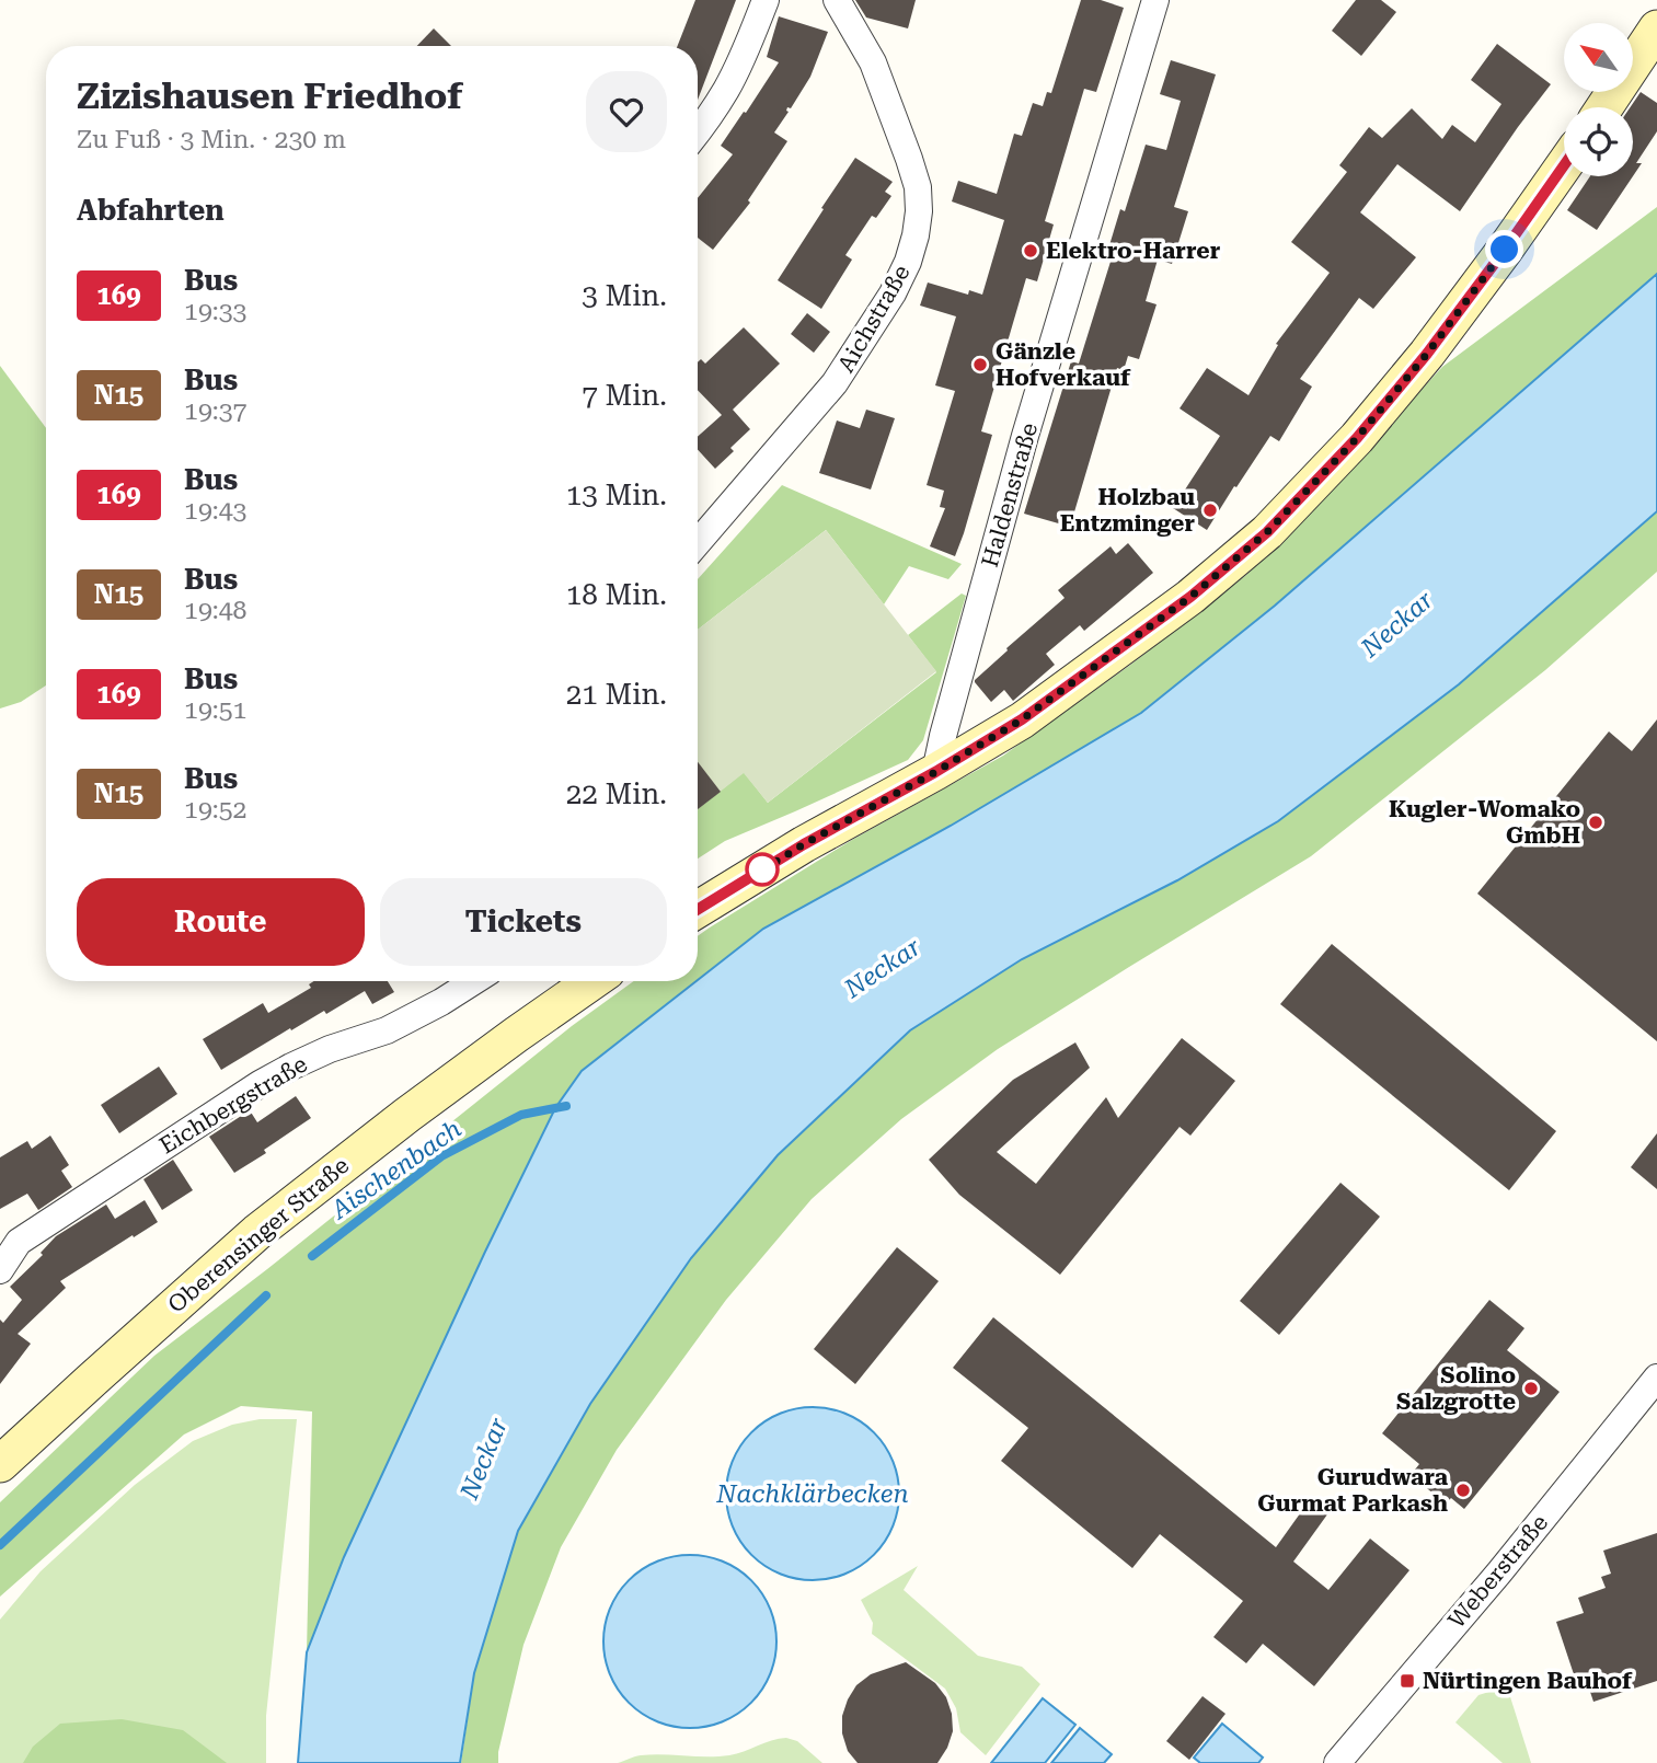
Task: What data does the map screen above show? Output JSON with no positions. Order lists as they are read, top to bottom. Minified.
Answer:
{"streets":{"street":["Aichstraße","Haldenstraße","Eichbergstraße","Oberensinger Straße","Weberstraße"]},"water":["Neckar","Aischenbach","Nachklärbecken"],"places":{"other":["Elektro-Harrer","Gänzle Hofverkauf","Holzbau Entzminger","Kugler-Womako GmbH","Solino Salzgrotte","Gurudwara Gurmat Parkash"],"transit":["Nürtingen Bauhof"]},"lines":["bus line 169"],"north":"top left","page":{"heading":[["Zizishausen Friedhof","Zu Fuß · 3 Min. · 230 m"],"Abfahrten"],"list":[{"mark":"169","name":"Bus","note":"19:33","value":"3 Min."},{"mark":"N15","name":"Bus","note":"19:37","value":"7 Min."},{"mark":"169","name":"Bus","note":"19:43","value":"13 Min."},{"mark":"N15","name":"Bus","note":"19:48","value":"18 Min."},{"mark":"169","name":"Bus","note":"19:51","value":"21 Min."},{"mark":"N15","name":"Bus","note":"19:52","value":"22 Min."}],"buttons":["Route","Tickets"]}}
